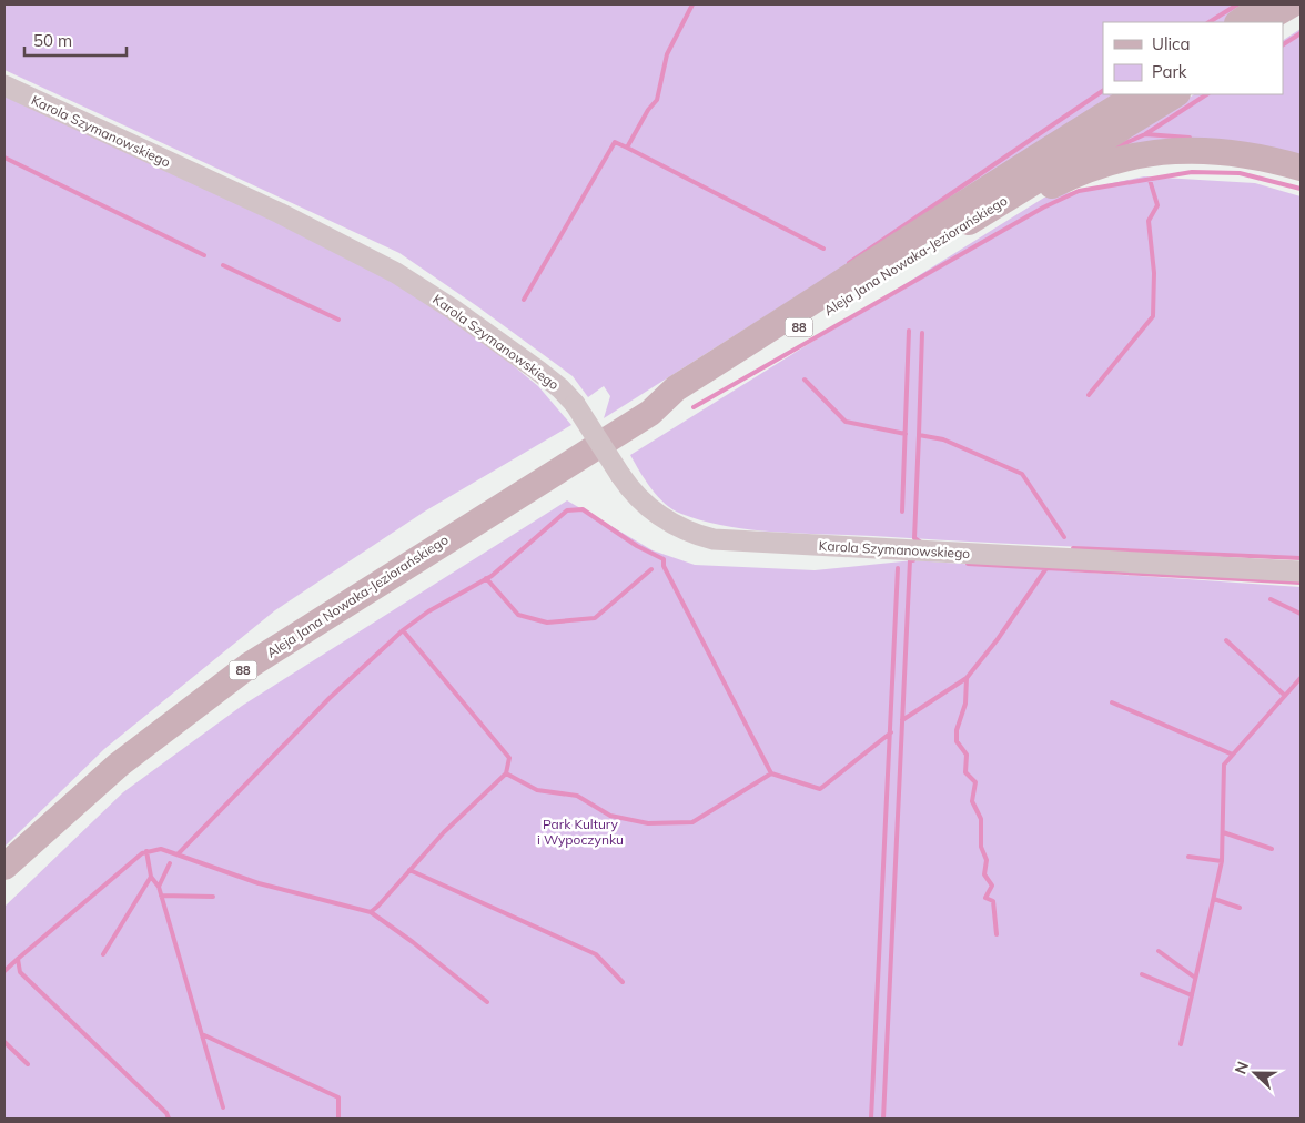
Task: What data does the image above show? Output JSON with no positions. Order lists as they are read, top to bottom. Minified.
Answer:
{"streets":{"main road":["Aleja Jana Nowaka-Jeziorańskiego","88"],"street":["Karola Szymanowskiego"]},"parks":["Park Kultury i Wypoczynku"],"legend":["Ulica","Park"],"scale_bar":"50 m","north":"left"}
